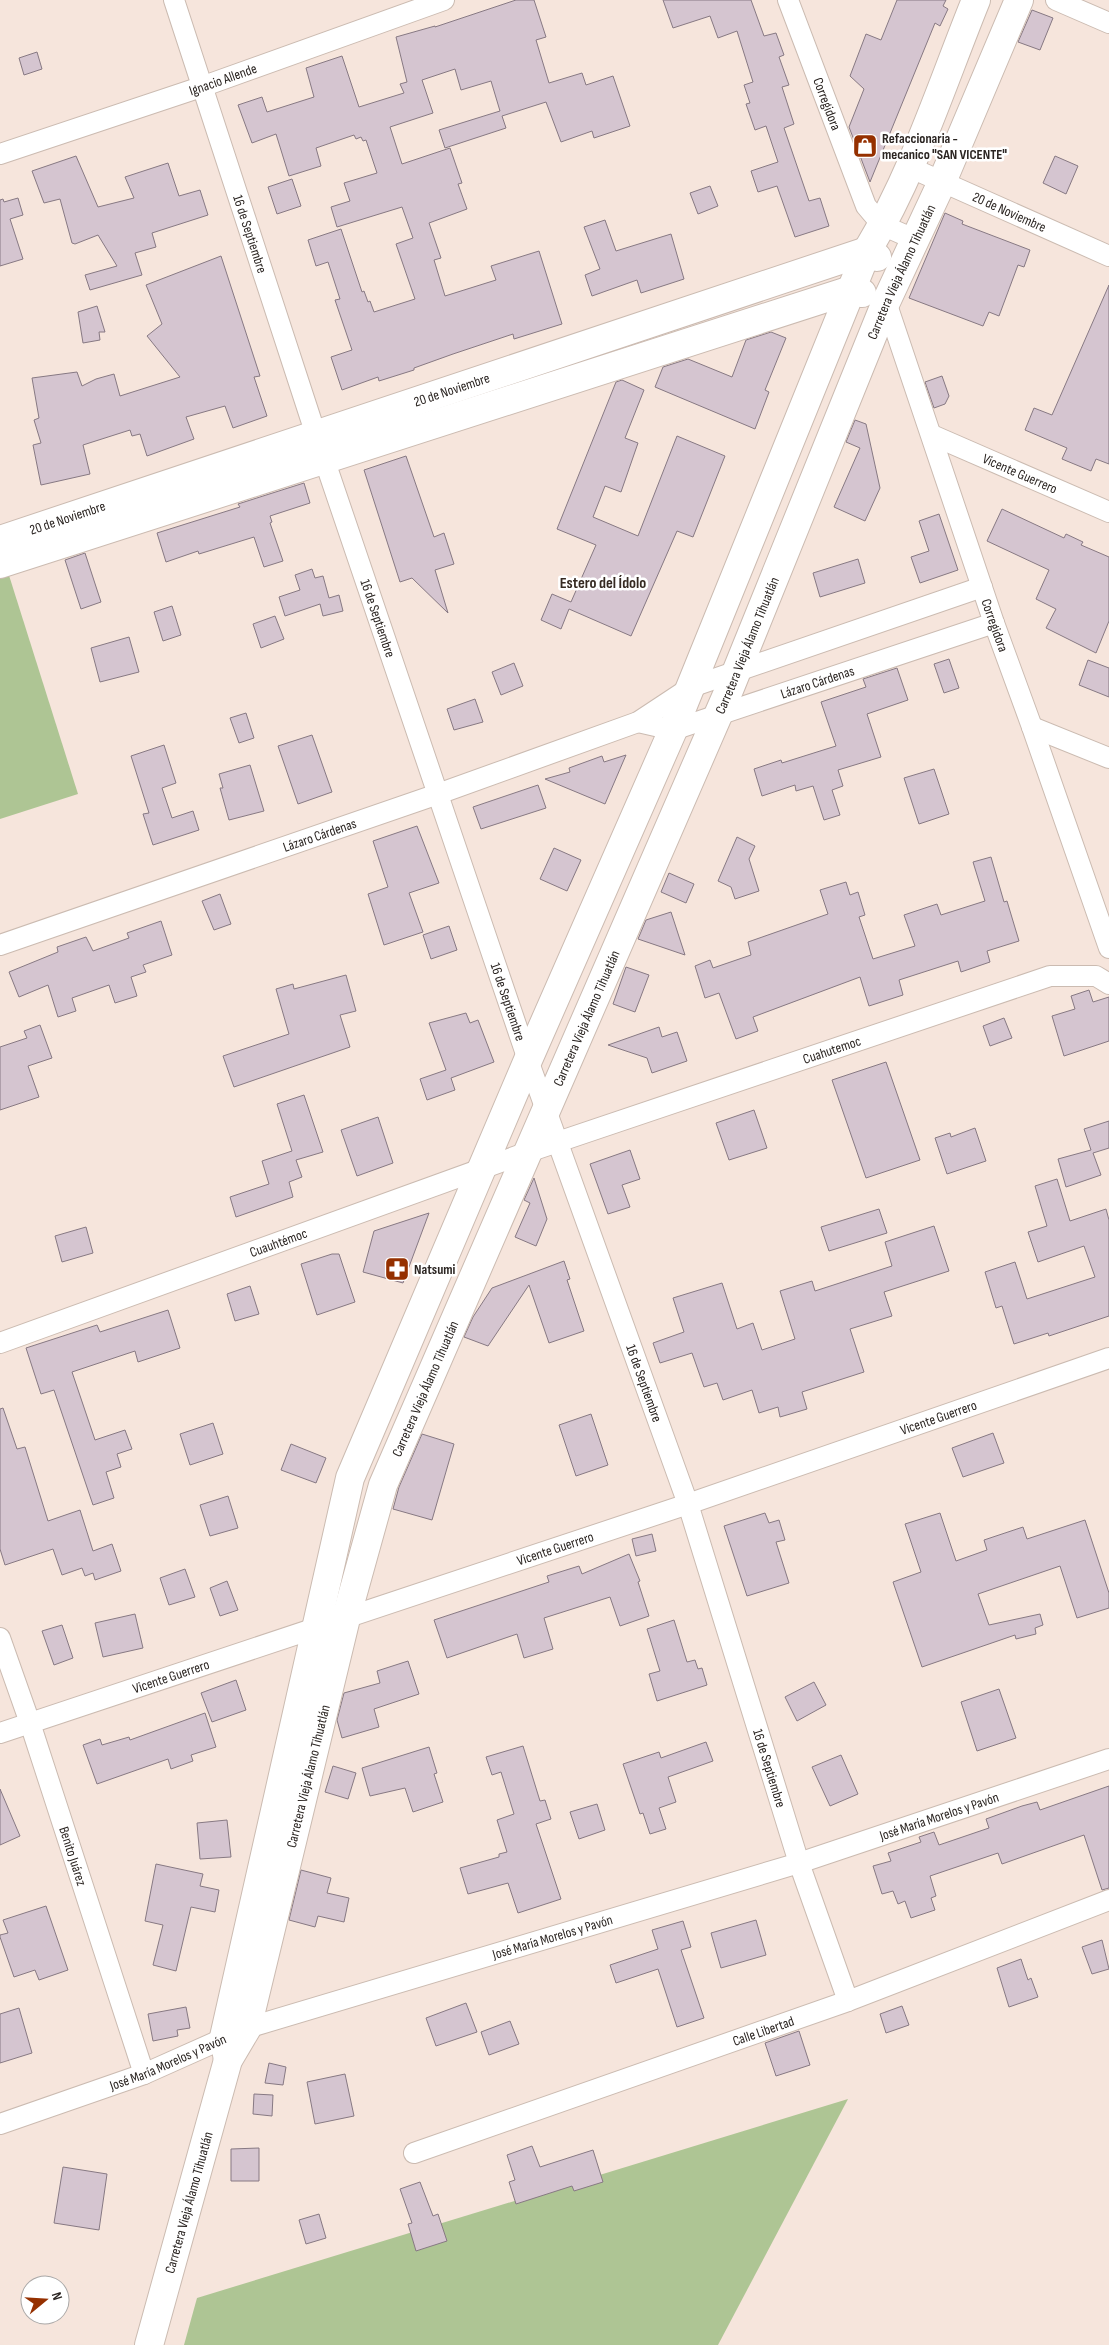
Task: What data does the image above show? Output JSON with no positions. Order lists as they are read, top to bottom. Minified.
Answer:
{"streets":{"main road":["20 de Noviembre","Carretera Vieja Álamo Tihuatlán"],"street":["Ignacio Allende","Corregidora","16 de Septiembre","Vicente Guerrero","Lázaro Cárdenas","Cuahutemoc","Cuauhtémoc","José María Morelos y Pavón","Benito Juárez","Calle Libertad"]},"crossings":[["Ignacio Allende","16 de Septiembre"],["Corregidora","Carretera Vieja Álamo Tihuatlán"],["Corregidora","Vicente Guerrero"],["Corregidora","Lázaro Cárdenas"],["20 de Noviembre","16 de Septiembre"],["20 de Noviembre","Carretera Vieja Álamo Tihuatlán"],["16 de Septiembre","Carretera Vieja Álamo Tihuatlán"],["16 de Septiembre","Vicente Guerrero"],["16 de Septiembre","Lázaro Cárdenas"],["16 de Septiembre","Cuahutemoc"],["16 de Septiembre","Cuauhtémoc"],["16 de Septiembre","José María Morelos y Pavón"],["16 de Septiembre","Calle Libertad"],["Carretera Vieja Álamo Tihuatlán","Vicente Guerrero"],["Carretera Vieja Álamo Tihuatlán","Lázaro Cárdenas"],["Carretera Vieja Álamo Tihuatlán","Cuauhtémoc"],["Carretera Vieja Álamo Tihuatlán","José María Morelos y Pavón"],["Vicente Guerrero","Benito Juárez"],["Cuahutemoc","Cuauhtémoc"],["José María Morelos y Pavón","Benito Juárez"]],"districts":["Estero del Ídolo"],"places":{"shop":["Refaccionaria - mecanico \"SAN VICENTE\""],"pharmacy":["Natsumi"]},"north":"right"}
